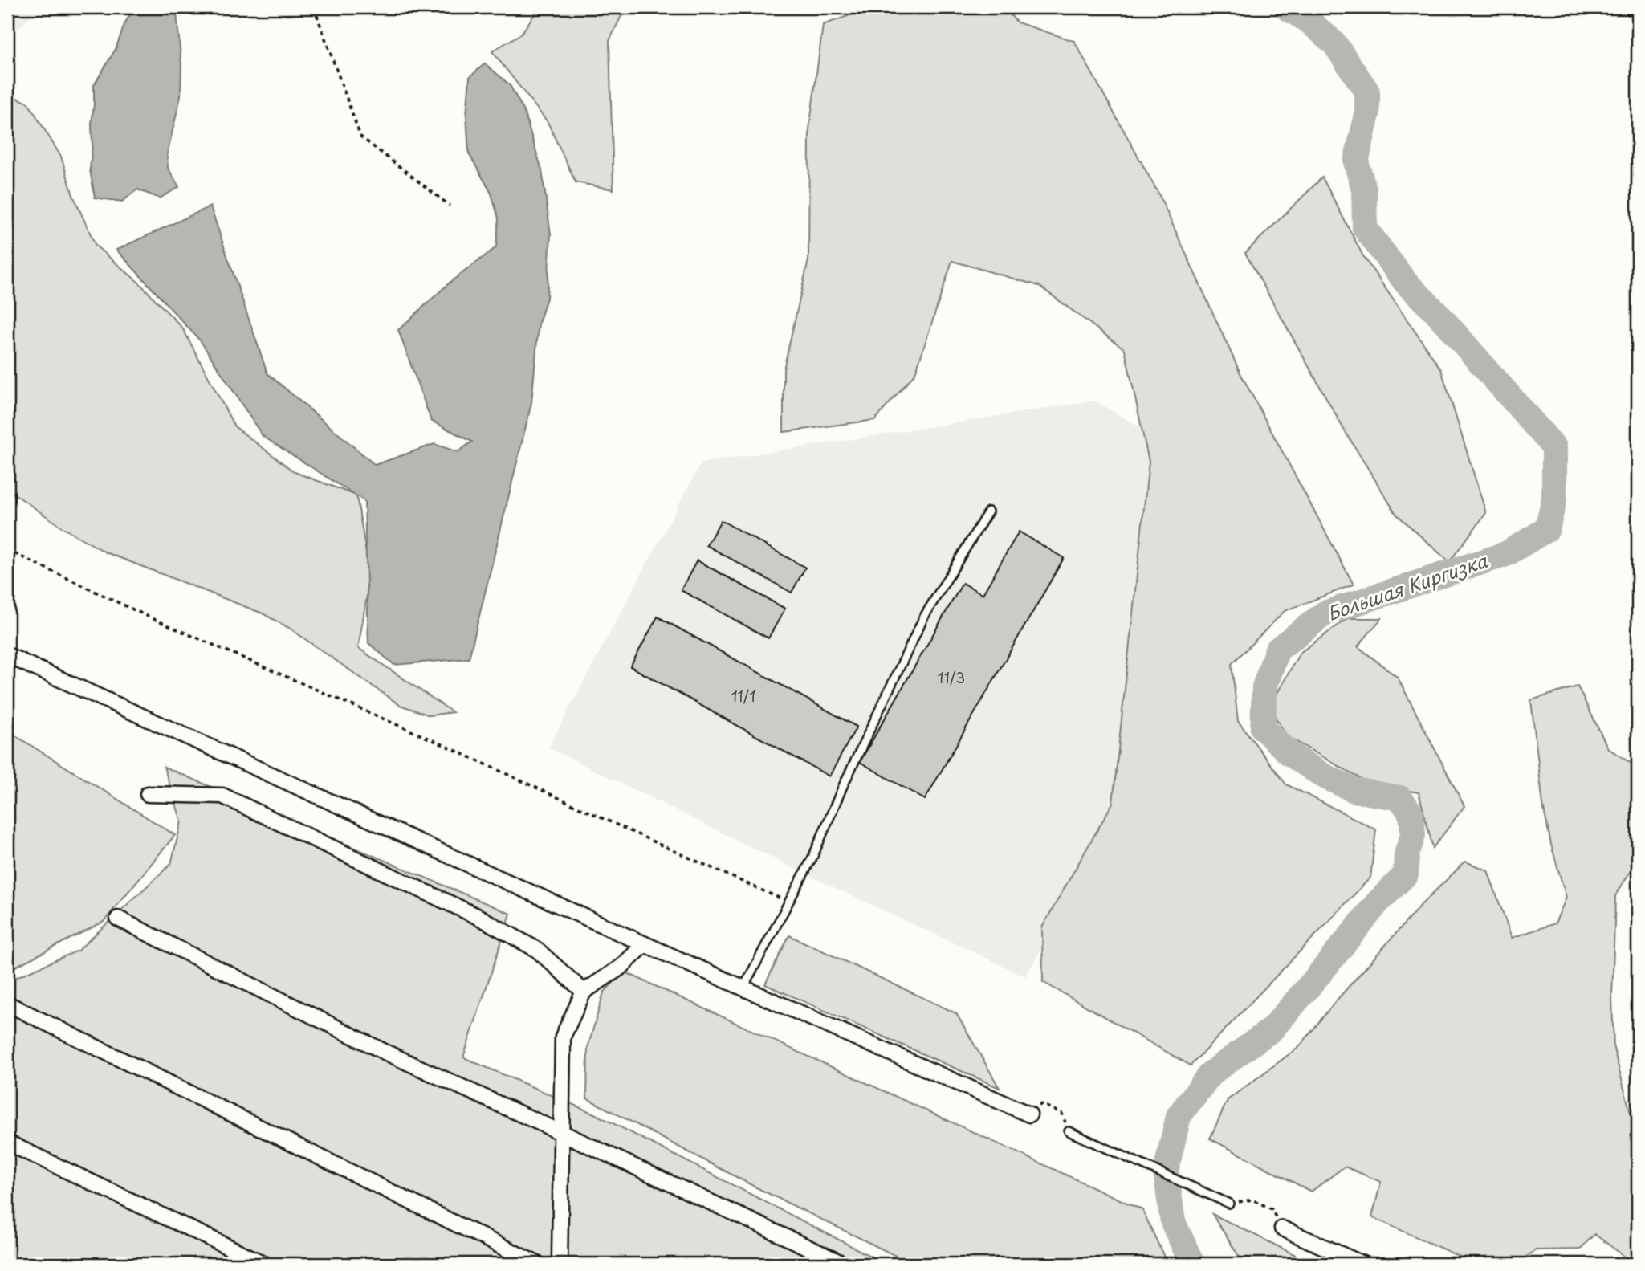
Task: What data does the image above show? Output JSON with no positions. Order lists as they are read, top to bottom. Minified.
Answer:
{"water":["Большая Киргизка"],"house_numbers":["11/3","11/1"]}
